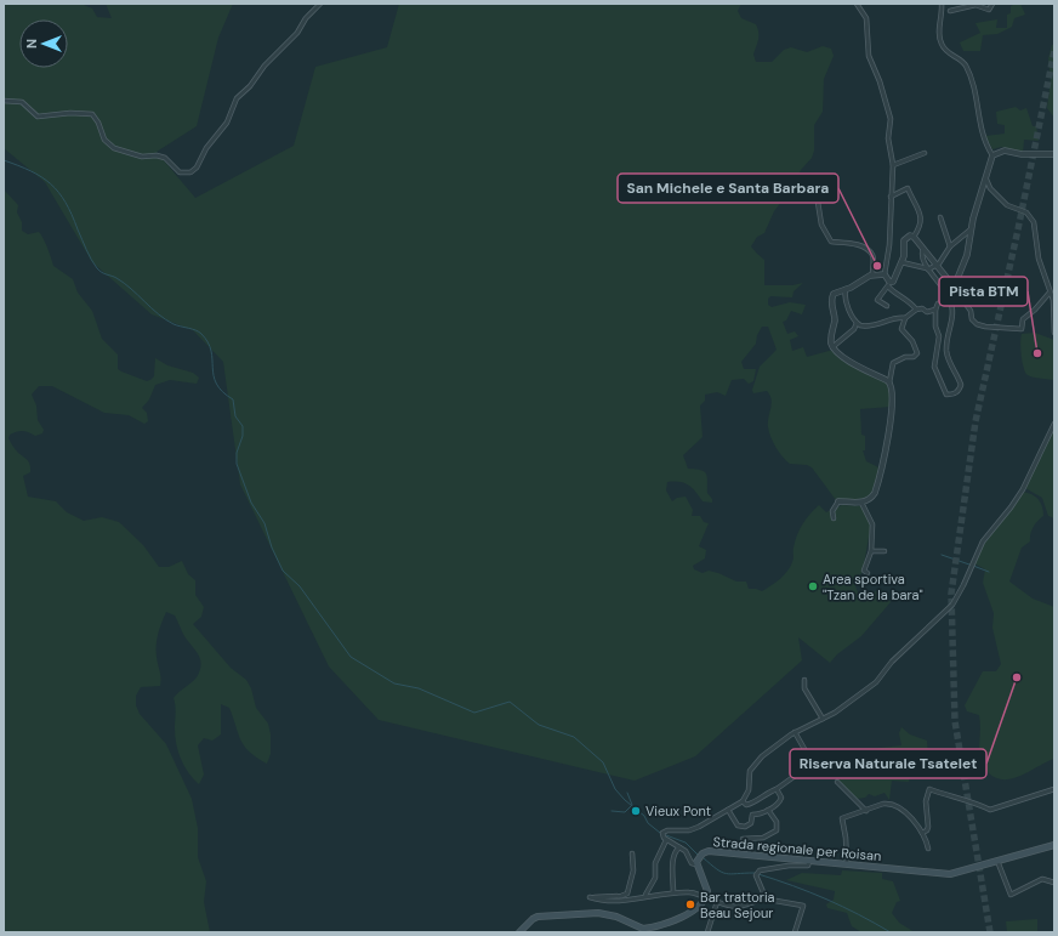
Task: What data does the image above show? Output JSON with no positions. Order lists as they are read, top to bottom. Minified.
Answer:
{"streets":{"main road":["Strada regionale per Roisan"]},"places":["San Michele e Santa Barbara","Pista BTM","Area sportiva \"Tzan de la bara\"","Riserva Naturale Tsatelet","Vieux Pont","Bar trattoria Beau Sejour"],"north":"left"}
